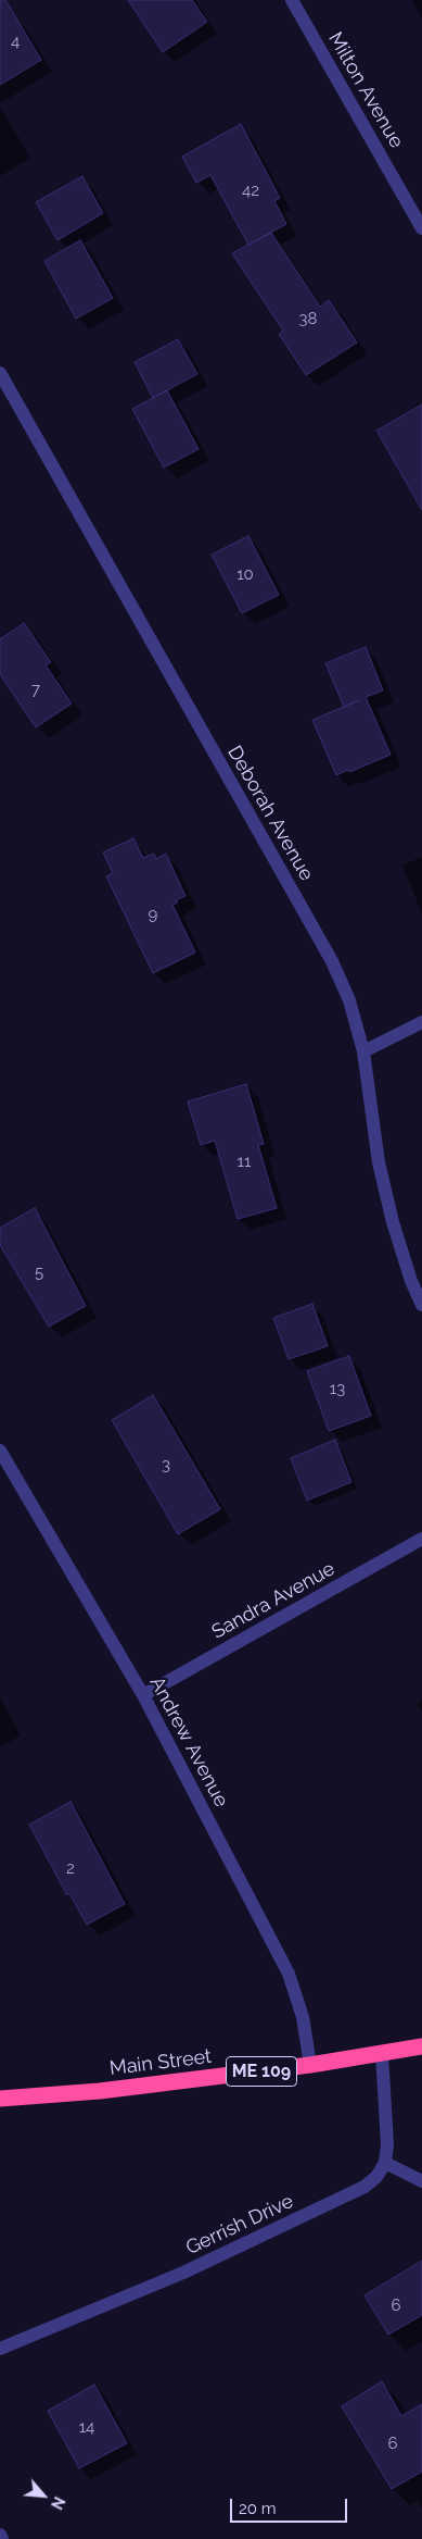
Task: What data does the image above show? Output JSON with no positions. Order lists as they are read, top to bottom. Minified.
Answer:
{"streets":{"highway":["Main Street","ME 109"],"street":["Milton Avenue","Deborah Avenue","Sandra Avenue","Andrew Avenue","Gerrish Drive"]},"crossings":[["Sandra Avenue","Andrew Avenue"],["Andrew Avenue","Main Street"]],"house_numbers":["4","42","38","10","7","9","11","5","13","3","2","6","14","6"],"scale_bar":"20 m","north":"bottom right"}
